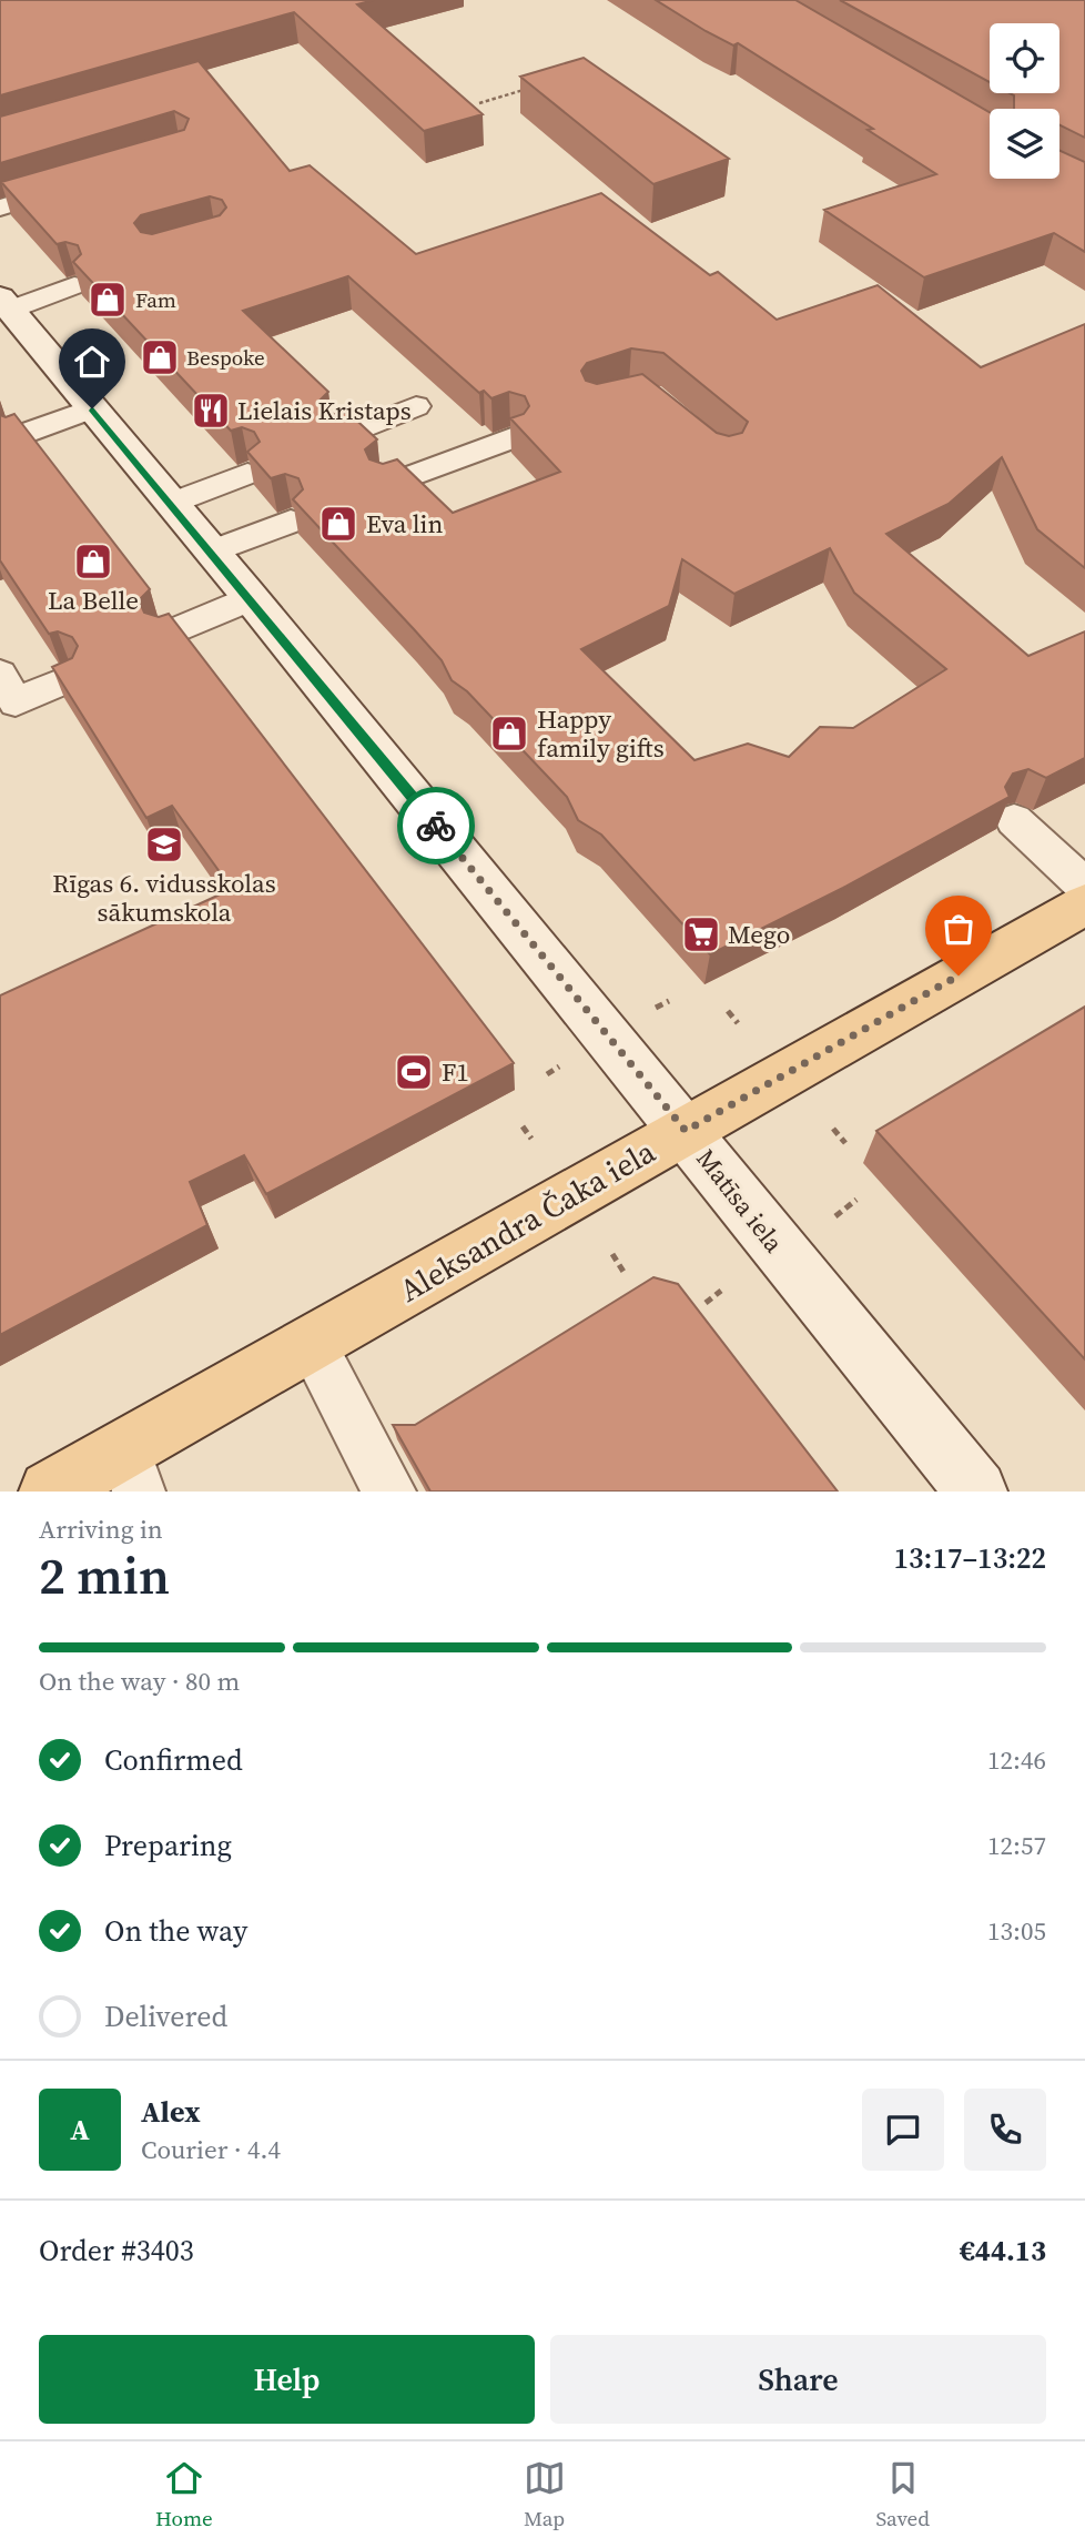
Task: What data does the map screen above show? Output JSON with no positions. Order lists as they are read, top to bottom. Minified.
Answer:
{"streets":{"main road":["Aleksandra Čaka iela"],"street":["Matīsa iela"]},"crossings":[["Matīsa iela","Aleksandra Čaka iela"]],"places":{"shop":["Fam","Bespoke","Eva lin","La Belle","Happy family gifts"],"restaurant":["Lielais Kristaps"],"school or university":["Rīgas 6. vidusskolas sākumskola"],"supermarket":["Mego"],"sports":["F1"]},"page":{"heading":["2 min","Arriving in","13:17–13:22"],"panel":["Alex","Courier · 4.4","Order #3403","€44.13"],"bar":"On the way · 80 m","list":[["Confirmed","12:46"],["Preparing","12:57"],["On the way","13:05"],"Delivered"],"round":"A","buttons":["Help","Share"],"tabs":["Home","Map","Saved"]}}
